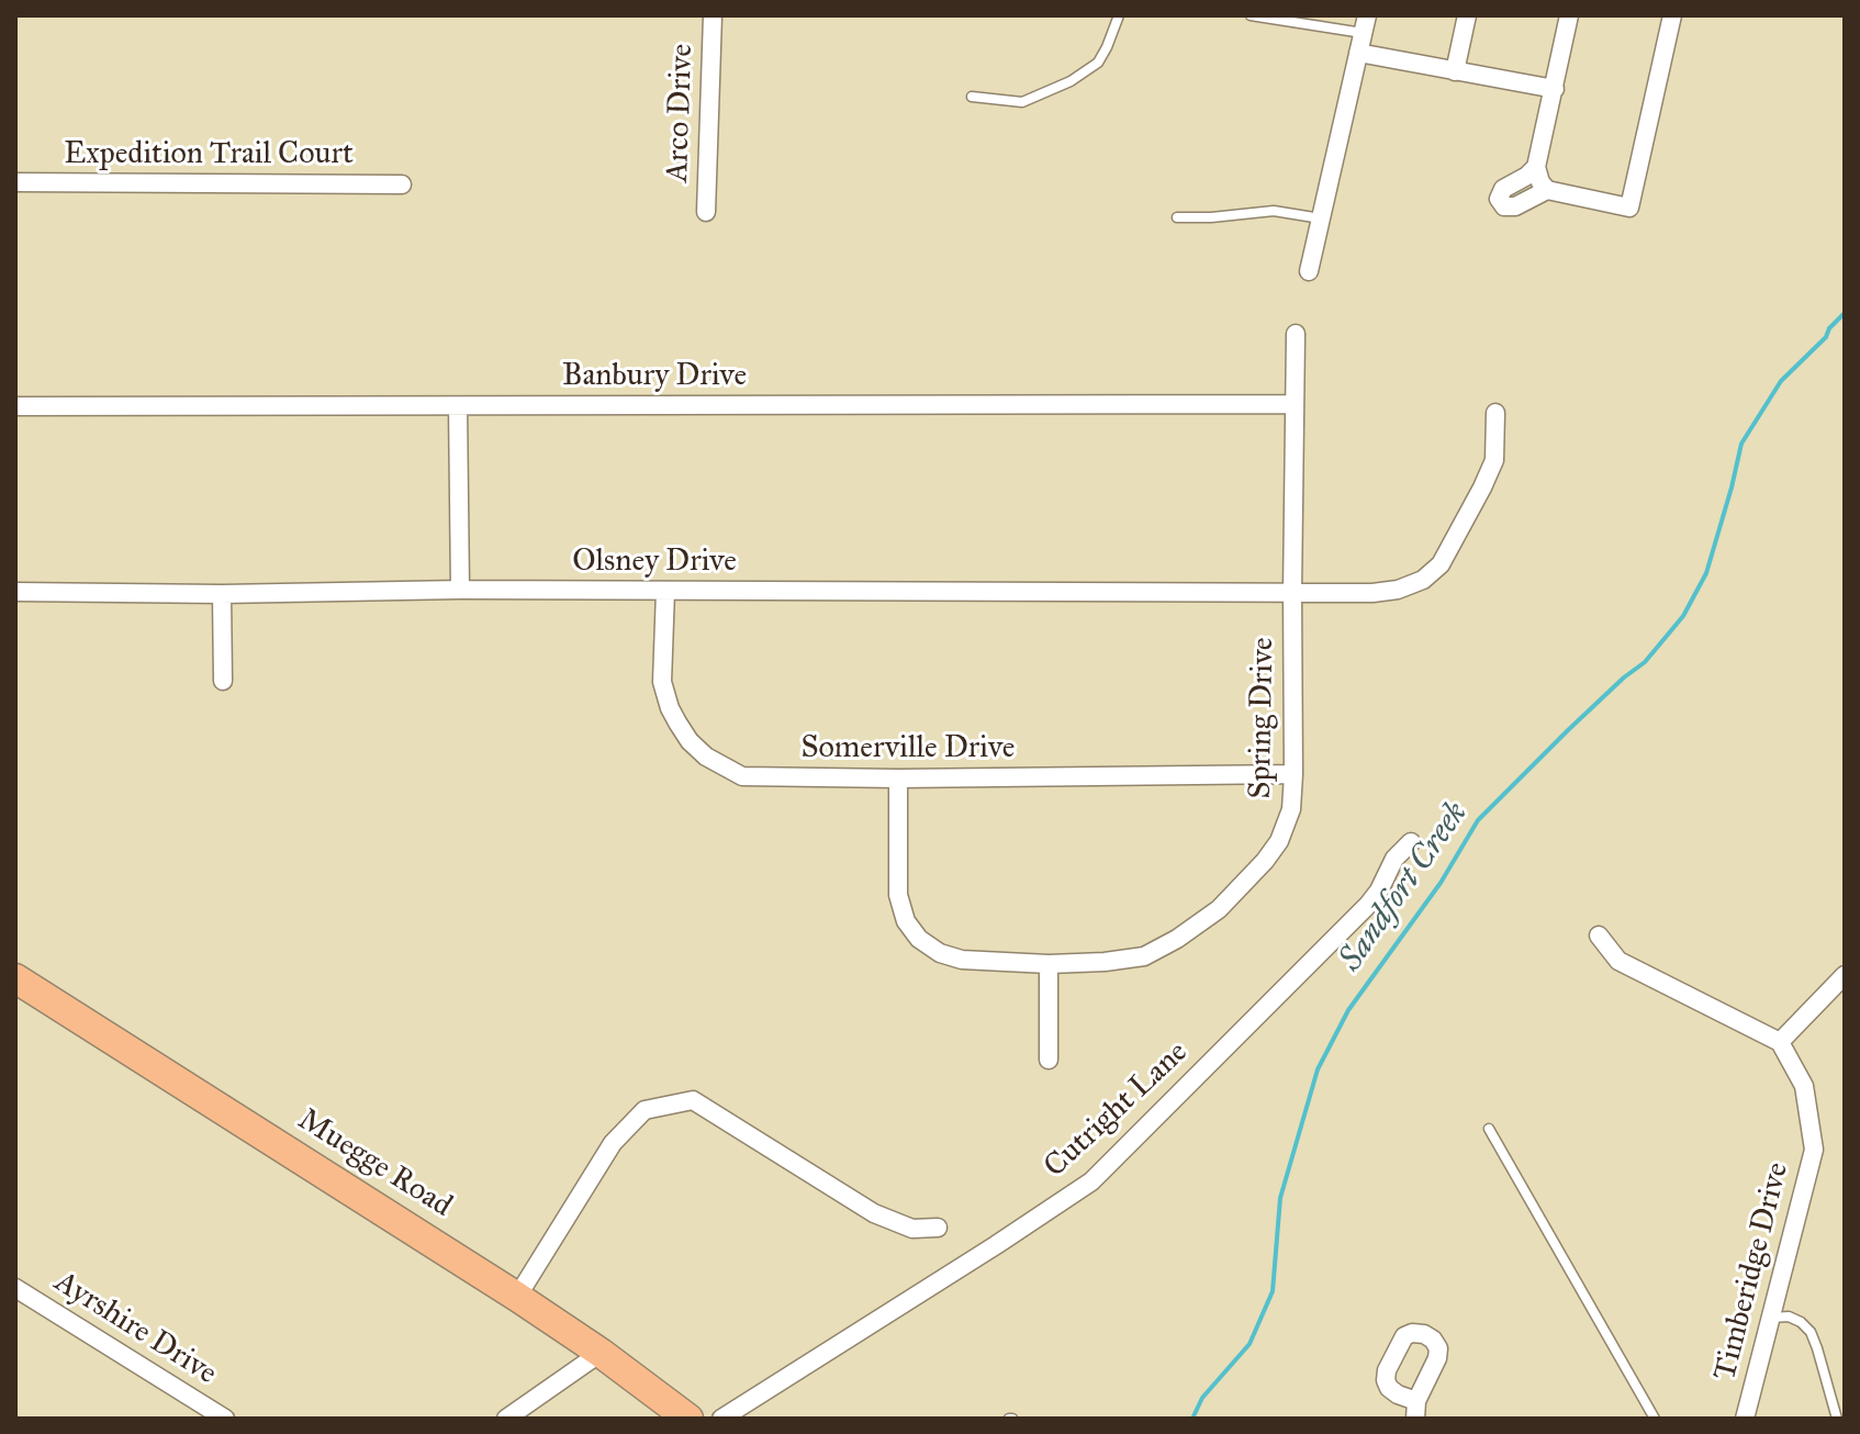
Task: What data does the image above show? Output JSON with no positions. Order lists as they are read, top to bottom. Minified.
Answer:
{"streets":{"main road":["Muegge Road"],"street":["Arco Drive","Expedition Trail Court","Banbury Drive","Olsney Drive","Spring Drive","Somerville Drive","Cutright Lane","Timberidge Drive","Ayrshire Drive"]},"crossings":[["Banbury Drive","Spring Drive"],["Olsney Drive","Spring Drive"],["Olsney Drive","Somerville Drive"],["Spring Drive","Somerville Drive"]],"water":["Sandfort Creek"]}
